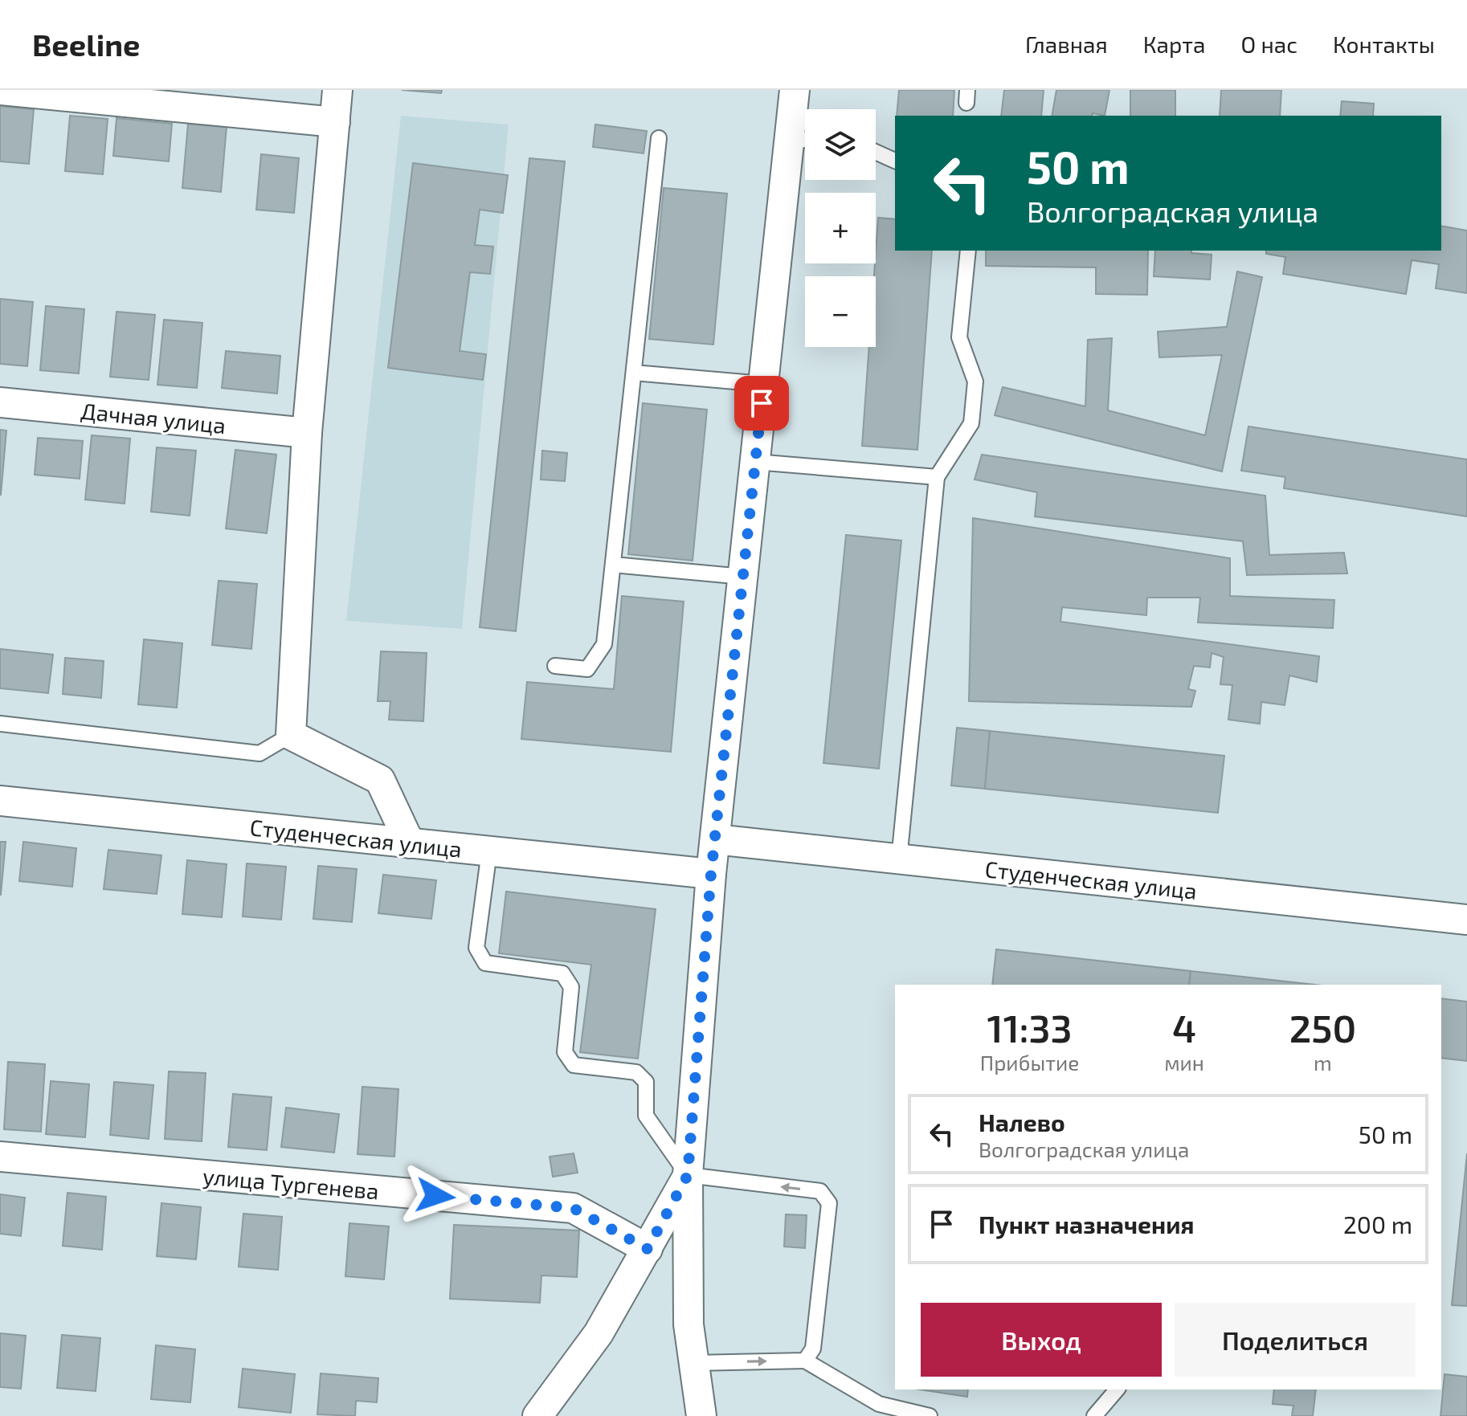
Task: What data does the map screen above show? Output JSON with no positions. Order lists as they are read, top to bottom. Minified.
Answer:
{"streets":{"street":["Дачная улица","Студенческая улица","улица Тургенева"]},"page":{"header":"Beeline","nav":["Главная","Карта","О нас","Контакты"],"map_buttons":["+","−"],"turn":["50 m","Волгоградская улица"],"eta":["11:33","Прибытие","4","мин","250","m"],"list":[{"name":"Налево","note":"Волгоградская улица","value":"50 m"},{"name":"Пункт назначения","value":"200 m"}],"buttons":["Выход","Поделиться"]}}
